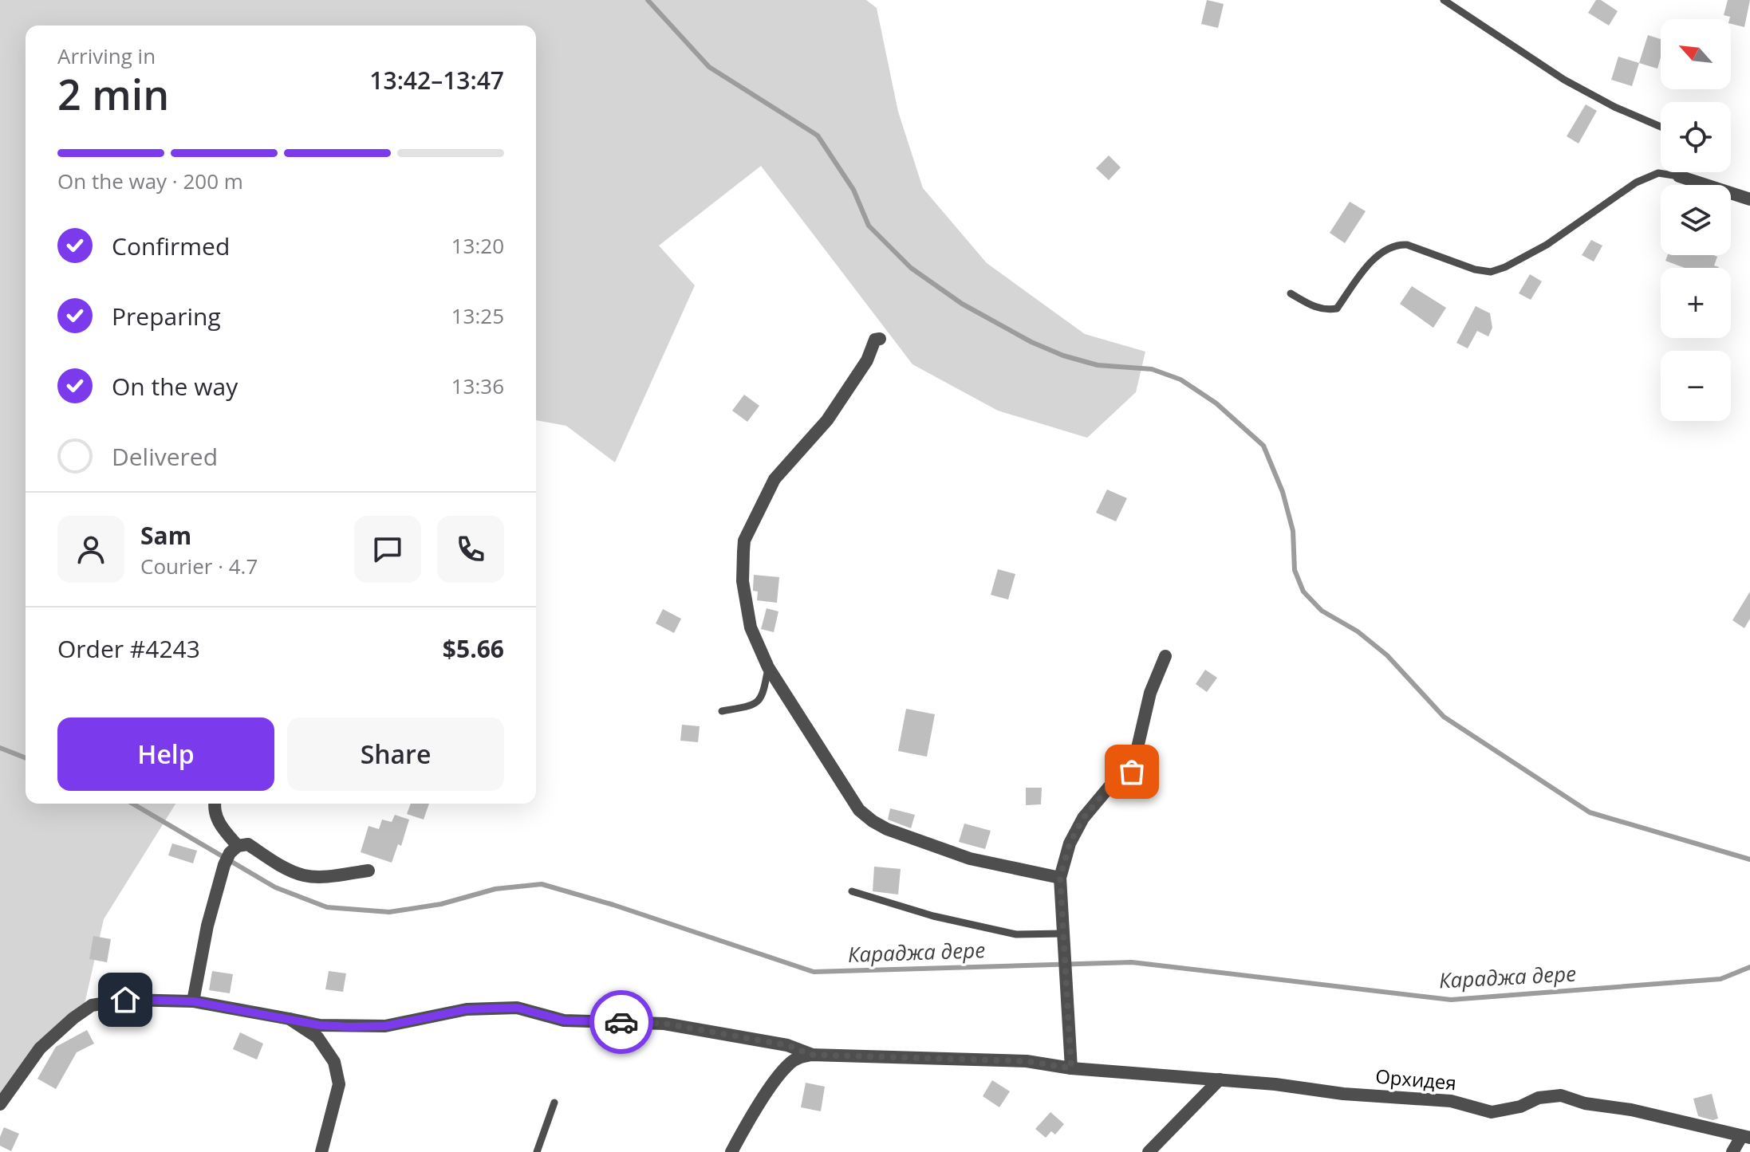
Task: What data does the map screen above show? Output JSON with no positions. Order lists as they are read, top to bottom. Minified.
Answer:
{"streets":{"street":["Орхидея"]},"water":["Караджа дере"],"north":"top left","page":{"map_buttons":["+","−"],"heading":["2 min","Arriving in","13:42–13:47"],"panel":["Sam","Courier · 4.7","Order #4243","$5.66"],"bar":"On the way · 200 m","list":[["Confirmed","13:20"],["Preparing","13:25"],["On the way","13:36"],"Delivered"],"buttons":["Help","Share"]}}
